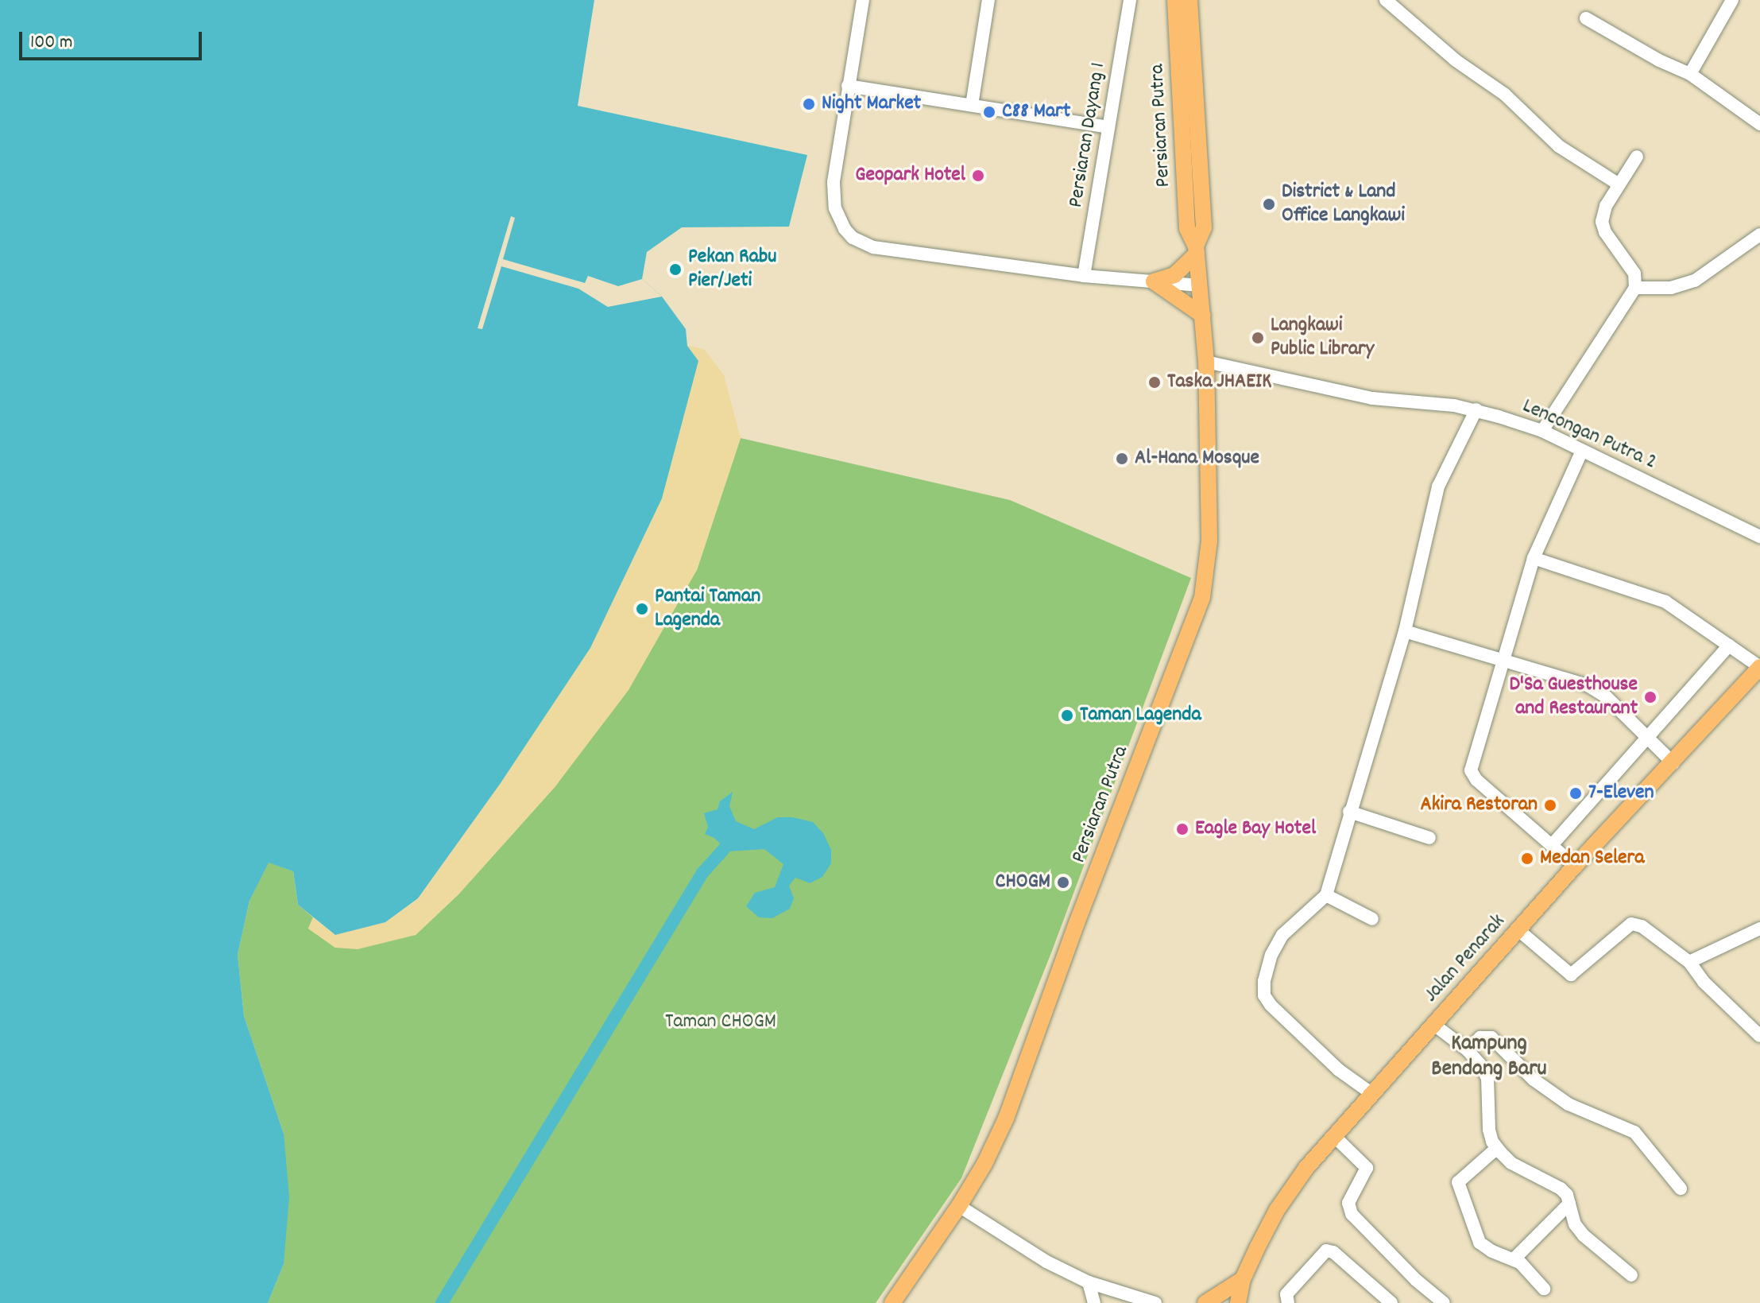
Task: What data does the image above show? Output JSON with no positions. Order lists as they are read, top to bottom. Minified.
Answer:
{"streets":{"main road":["Persiaran Putra","Jalan Penarak"],"street":["Persiaran Dayang 1","Lencongan Putra 2"]},"crossings":[["Persiaran Putra","Lencongan Putra 2"]],"districts":["Kampung Bendang Baru"],"parks":["Taman CHOGM"],"places":["Night Market","C88 Mart","Geopark Hotel","District & Land Office Langkawi","Pekan Rabu Pier/Jeti","Langkawi Public Library","Taska JHAEIK","Al-Hana Mosque","Pantai Taman Lagenda","D'Sa Guesthouse and Restaurant","Taman Lagenda","7-Eleven","Akira Restoran","Eagle Bay Hotel","Medan Selera","CHOGM"],"scale_bar":"100 m"}
